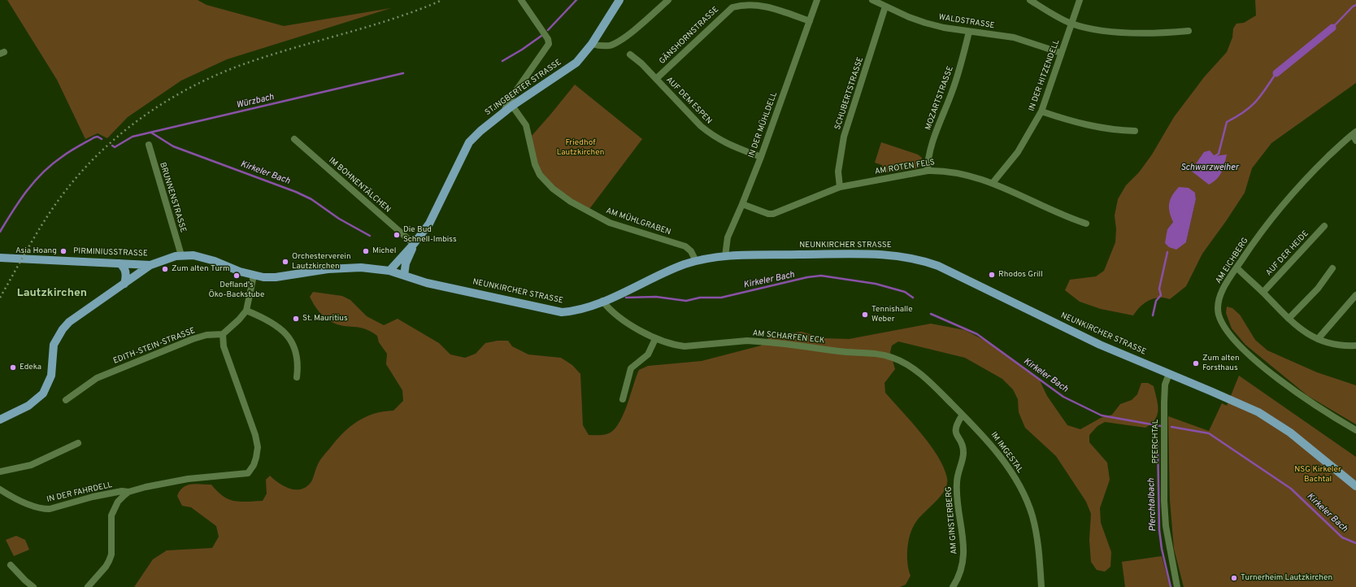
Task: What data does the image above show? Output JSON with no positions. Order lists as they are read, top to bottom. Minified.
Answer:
{"streets":{"main road":["ST.INGBERTER STRASSE","NEUNKIRCHER STRASSE","PIRMINIUSSTRASSE"],"street":["WALDSTRASSE","GÄNSHORNSTRASSE","IN DER HITZENDELL","SCHUBERTSTRASSE","MOZARTSTRASSE","AUF DEM ESPEN","IN DER MÜHLDELL","AM ROTEN FELS","IM BOHNENTÄLCHEN","BRUNNENSTRASSE","AM MÜHLGRABEN","AUF DER HEIDE","AM EICHBERG","AM SCHARFEN ECK","EDITH-STEIN-STRASSE","PFERCHTAL","IM IMGESTAL","IN DER FAHRDELL","AM GINSTERBERG"]},"crossings":[["WALDSTRASSE","IN DER HITZENDELL"],["WALDSTRASSE","SCHUBERTSTRASSE"],["WALDSTRASSE","MOZARTSTRASSE"],["GÄNSHORNSTRASSE","AUF DEM ESPEN"],["GÄNSHORNSTRASSE","IN DER MÜHLDELL"],["IN DER HITZENDELL","AM ROTEN FELS"],["ST.INGBERTER STRASSE","IM BOHNENTÄLCHEN"],["ST.INGBERTER STRASSE","AM MÜHLGRABEN"],["ST.INGBERTER STRASSE","NEUNKIRCHER STRASSE"],["ST.INGBERTER STRASSE","PIRMINIUSSTRASSE"],["SCHUBERTSTRASSE","AM ROTEN FELS"],["MOZARTSTRASSE","AM ROTEN FELS"],["AUF DEM ESPEN","IN DER MÜHLDELL"],["IN DER MÜHLDELL","AM ROTEN FELS"],["IN DER MÜHLDELL","NEUNKIRCHER STRASSE"],["BRUNNENSTRASSE","PIRMINIUSSTRASSE"],["AM MÜHLGRABEN","NEUNKIRCHER STRASSE"],["NEUNKIRCHER STRASSE","PIRMINIUSSTRASSE"],["NEUNKIRCHER STRASSE","AM SCHARFEN ECK"],["NEUNKIRCHER STRASSE","PFERCHTAL"],["AM SCHARFEN ECK","IM IMGESTAL"],["EDITH-STEIN-STRASSE","IN DER FAHRDELL"],["IM IMGESTAL","AM GINSTERBERG"]],"districts":["Lautzkirchen"],"water":["Würzbach","Schwarzweiher","Kirkeler Bach","Pferchtalbach"],"parks":["Friedhof Lautzkirchen","NSG Kirkeler Bachtal"],"places":["Die Bud Schnell-Imbiss","Asia Hoang","Michel","Orchesterverein Lautzkirchen","Zum alten Turm","Rhodos Grill","Defland's Öko-Backstube","Tennishalle Weber","St. Mauritius","Zum alten Forsthaus","Edeka","Turnerheim Lautzkirchen"]}
